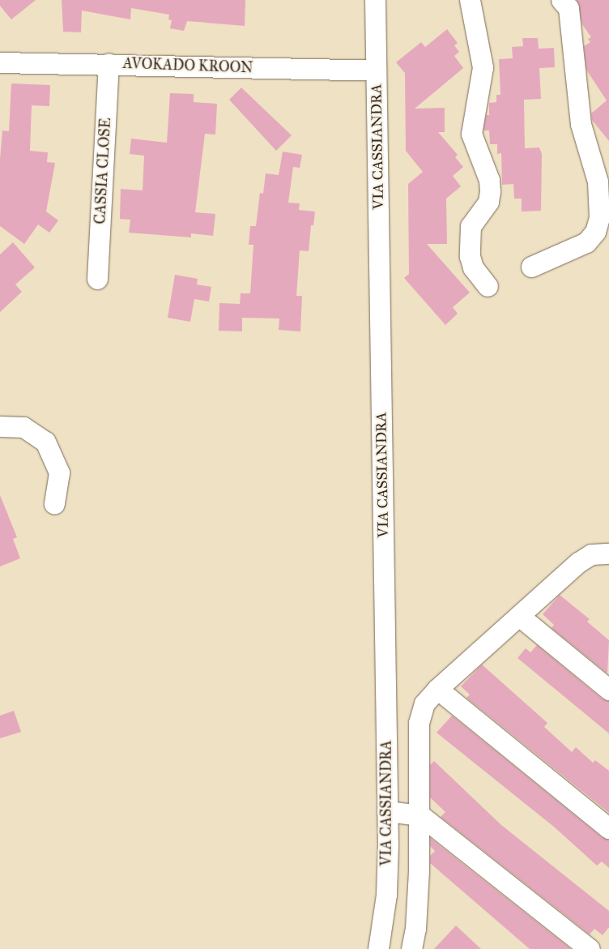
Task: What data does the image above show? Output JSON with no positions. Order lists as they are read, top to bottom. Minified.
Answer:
{"streets":{"street":["AVOKADO KROON","VIA CASSIANDRA","CASSIA CLOSE"]},"crossings":[["AVOKADO KROON","VIA CASSIANDRA"],["AVOKADO KROON","CASSIA CLOSE"]]}
